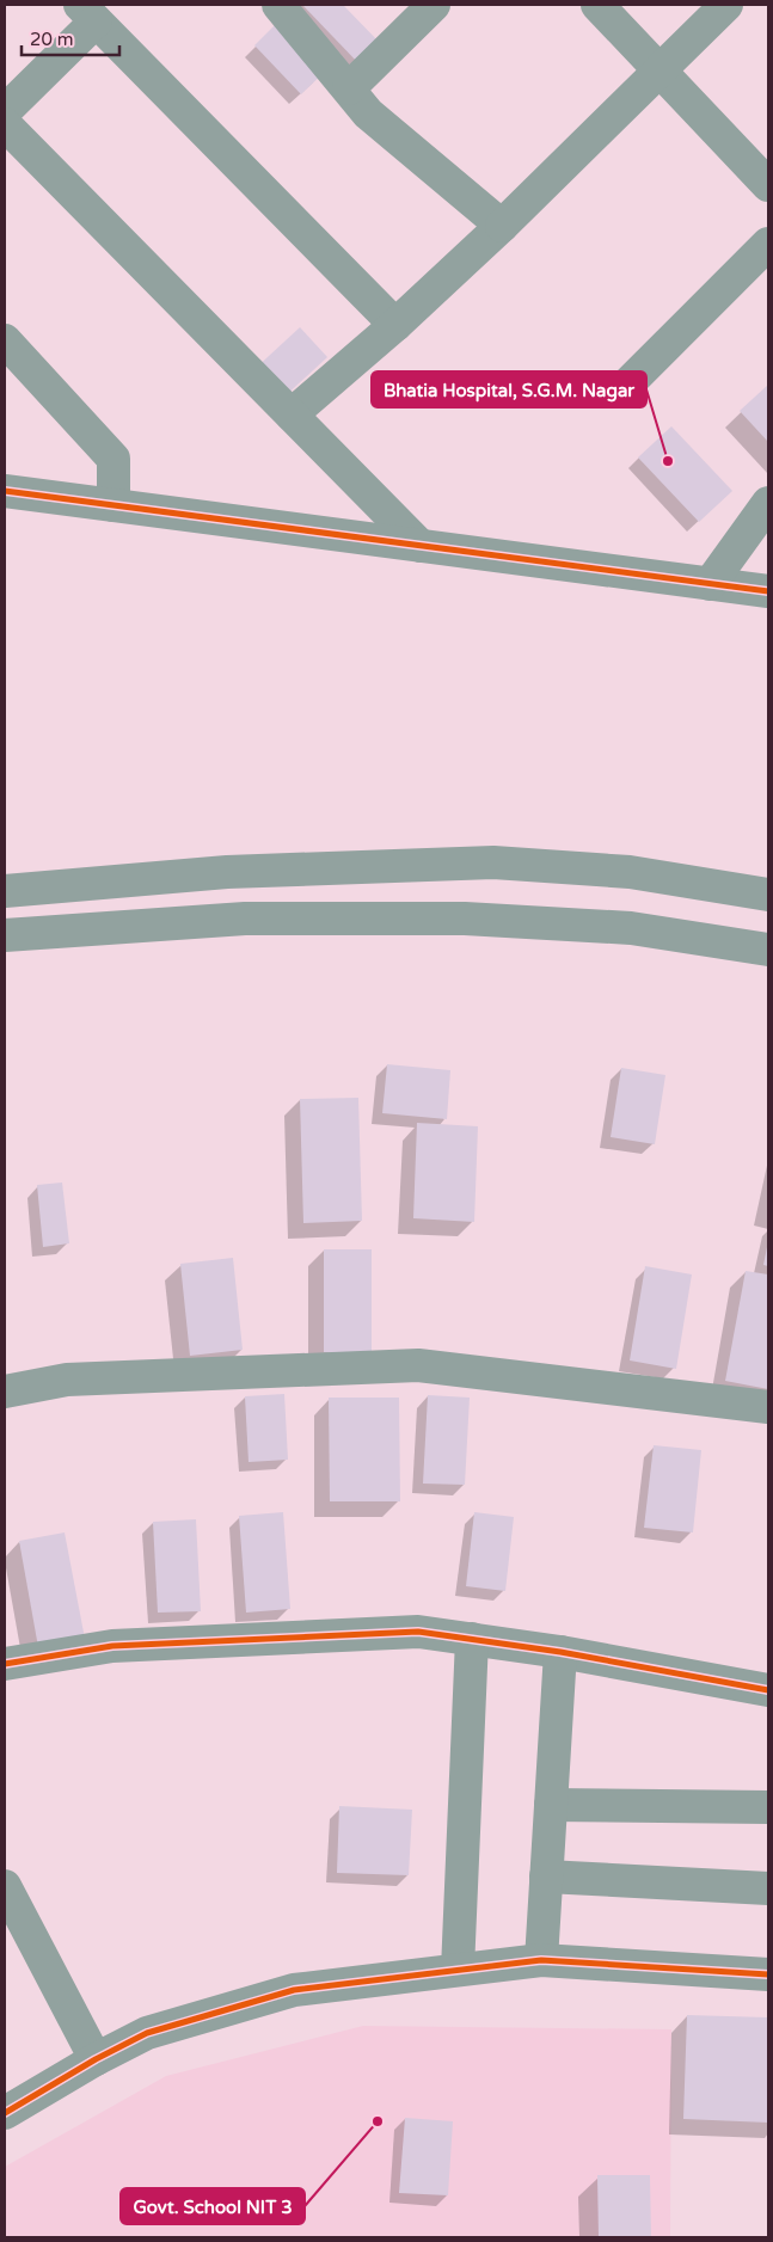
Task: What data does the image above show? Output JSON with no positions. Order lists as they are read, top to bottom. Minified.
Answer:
{"places":["Bhatia Hospital, S.G.M. Nagar","Govt. School NIT 3"],"scale_bar":"20 m"}
